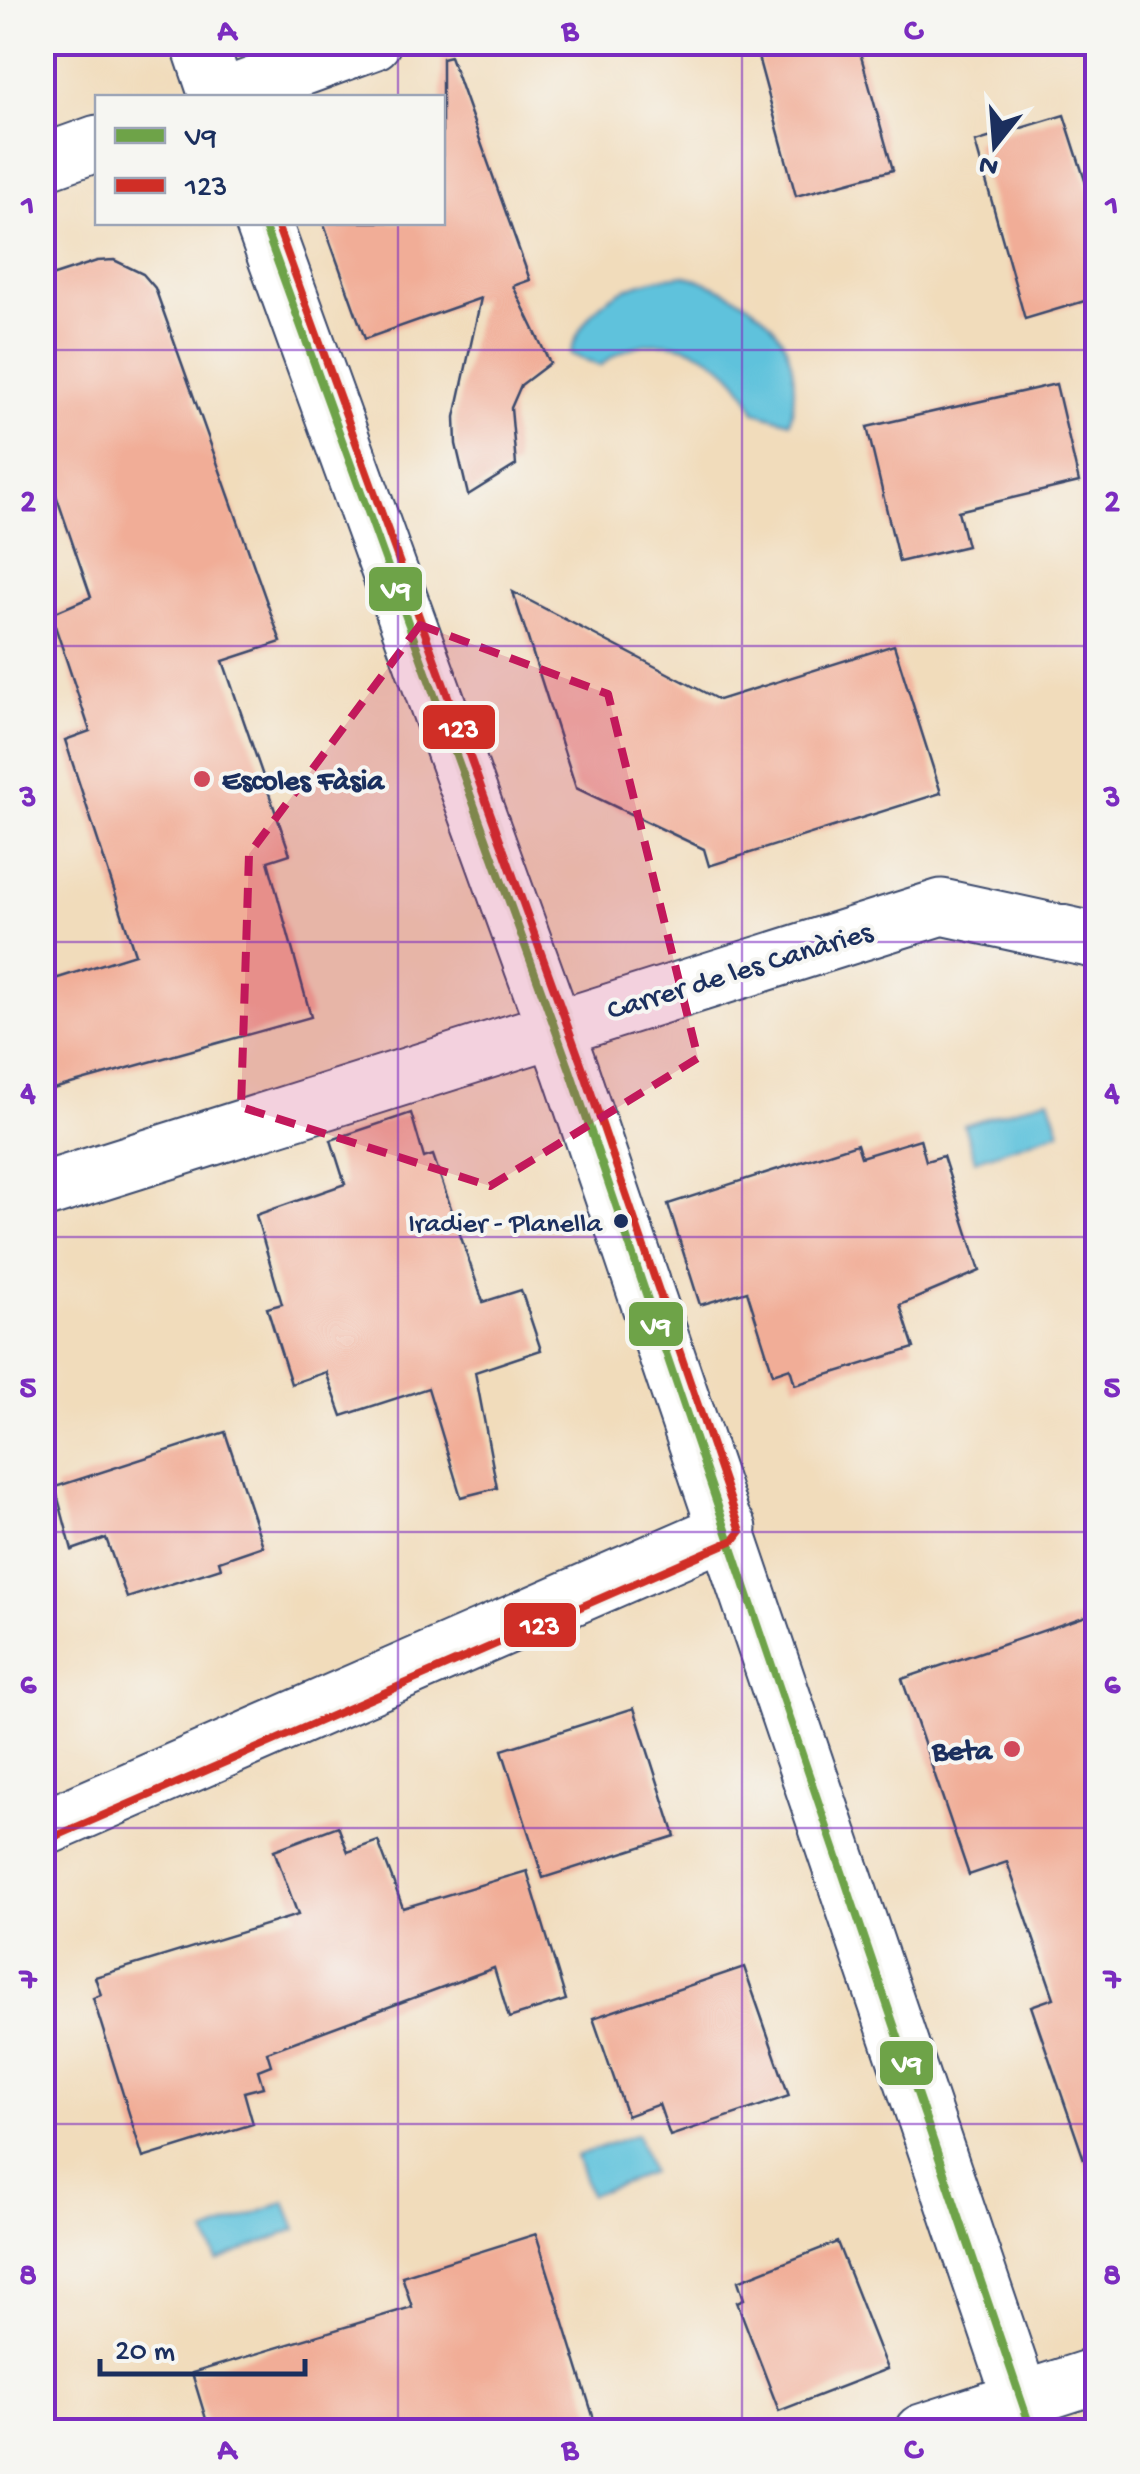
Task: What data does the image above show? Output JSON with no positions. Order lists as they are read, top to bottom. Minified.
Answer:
{"streets":{"street":["Carrer de les Canàries"]},"places":["Escoles Fàsia","Iradier - Planella","Beta"],"lines":["transit line V9","transit line 123"],"legend":["V9","123"],"scale_bar":"20 m","north":"bottom","grid":{"columns":["A","B","C"],"rows":["1","2","3","4","5","6","7","8"]}}
